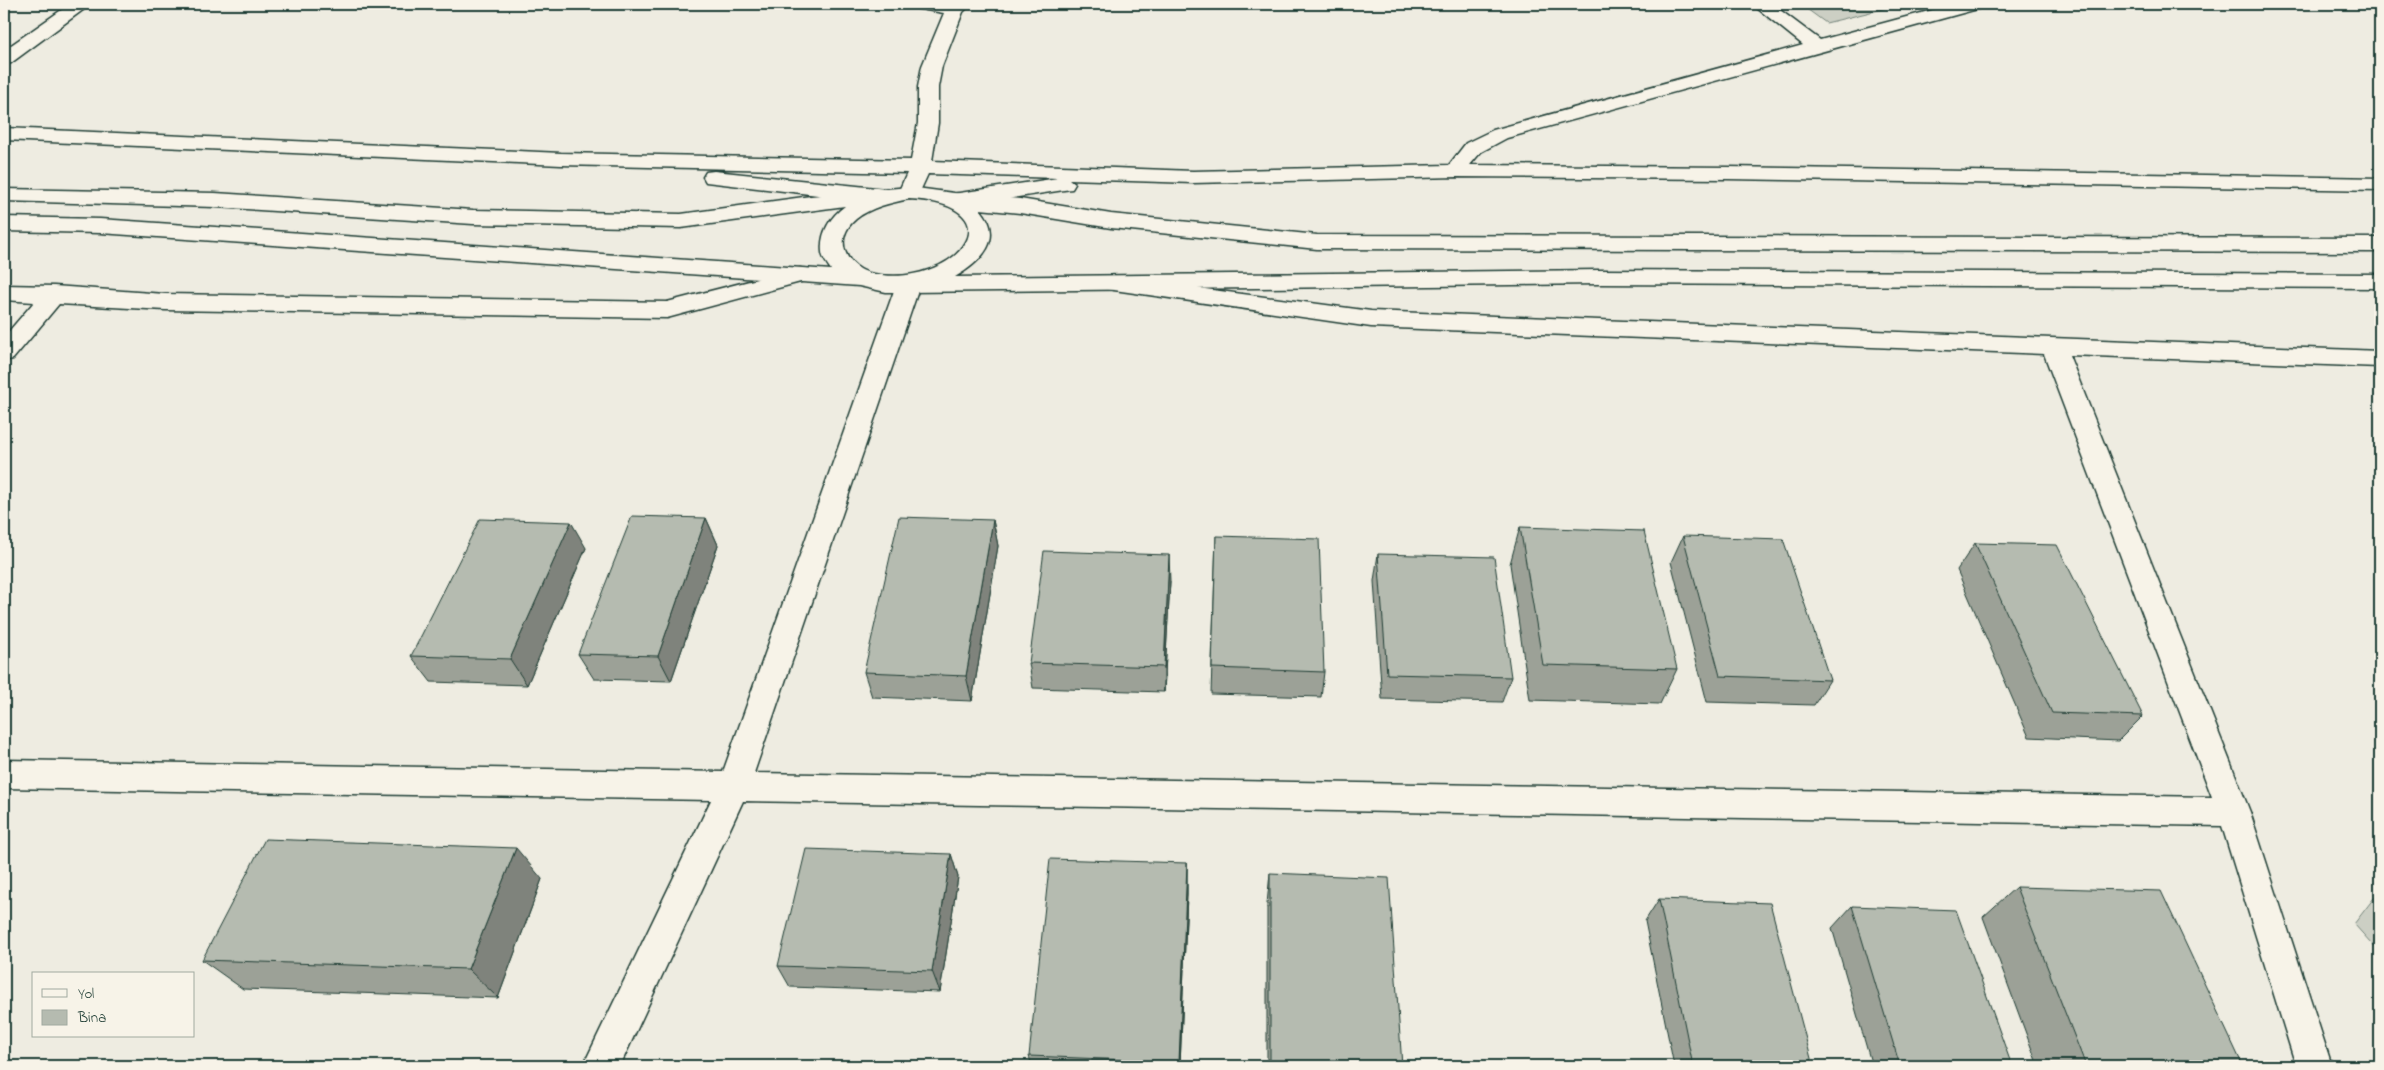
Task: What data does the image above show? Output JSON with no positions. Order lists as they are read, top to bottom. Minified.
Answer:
{"legend":["Yol","Bina"]}
